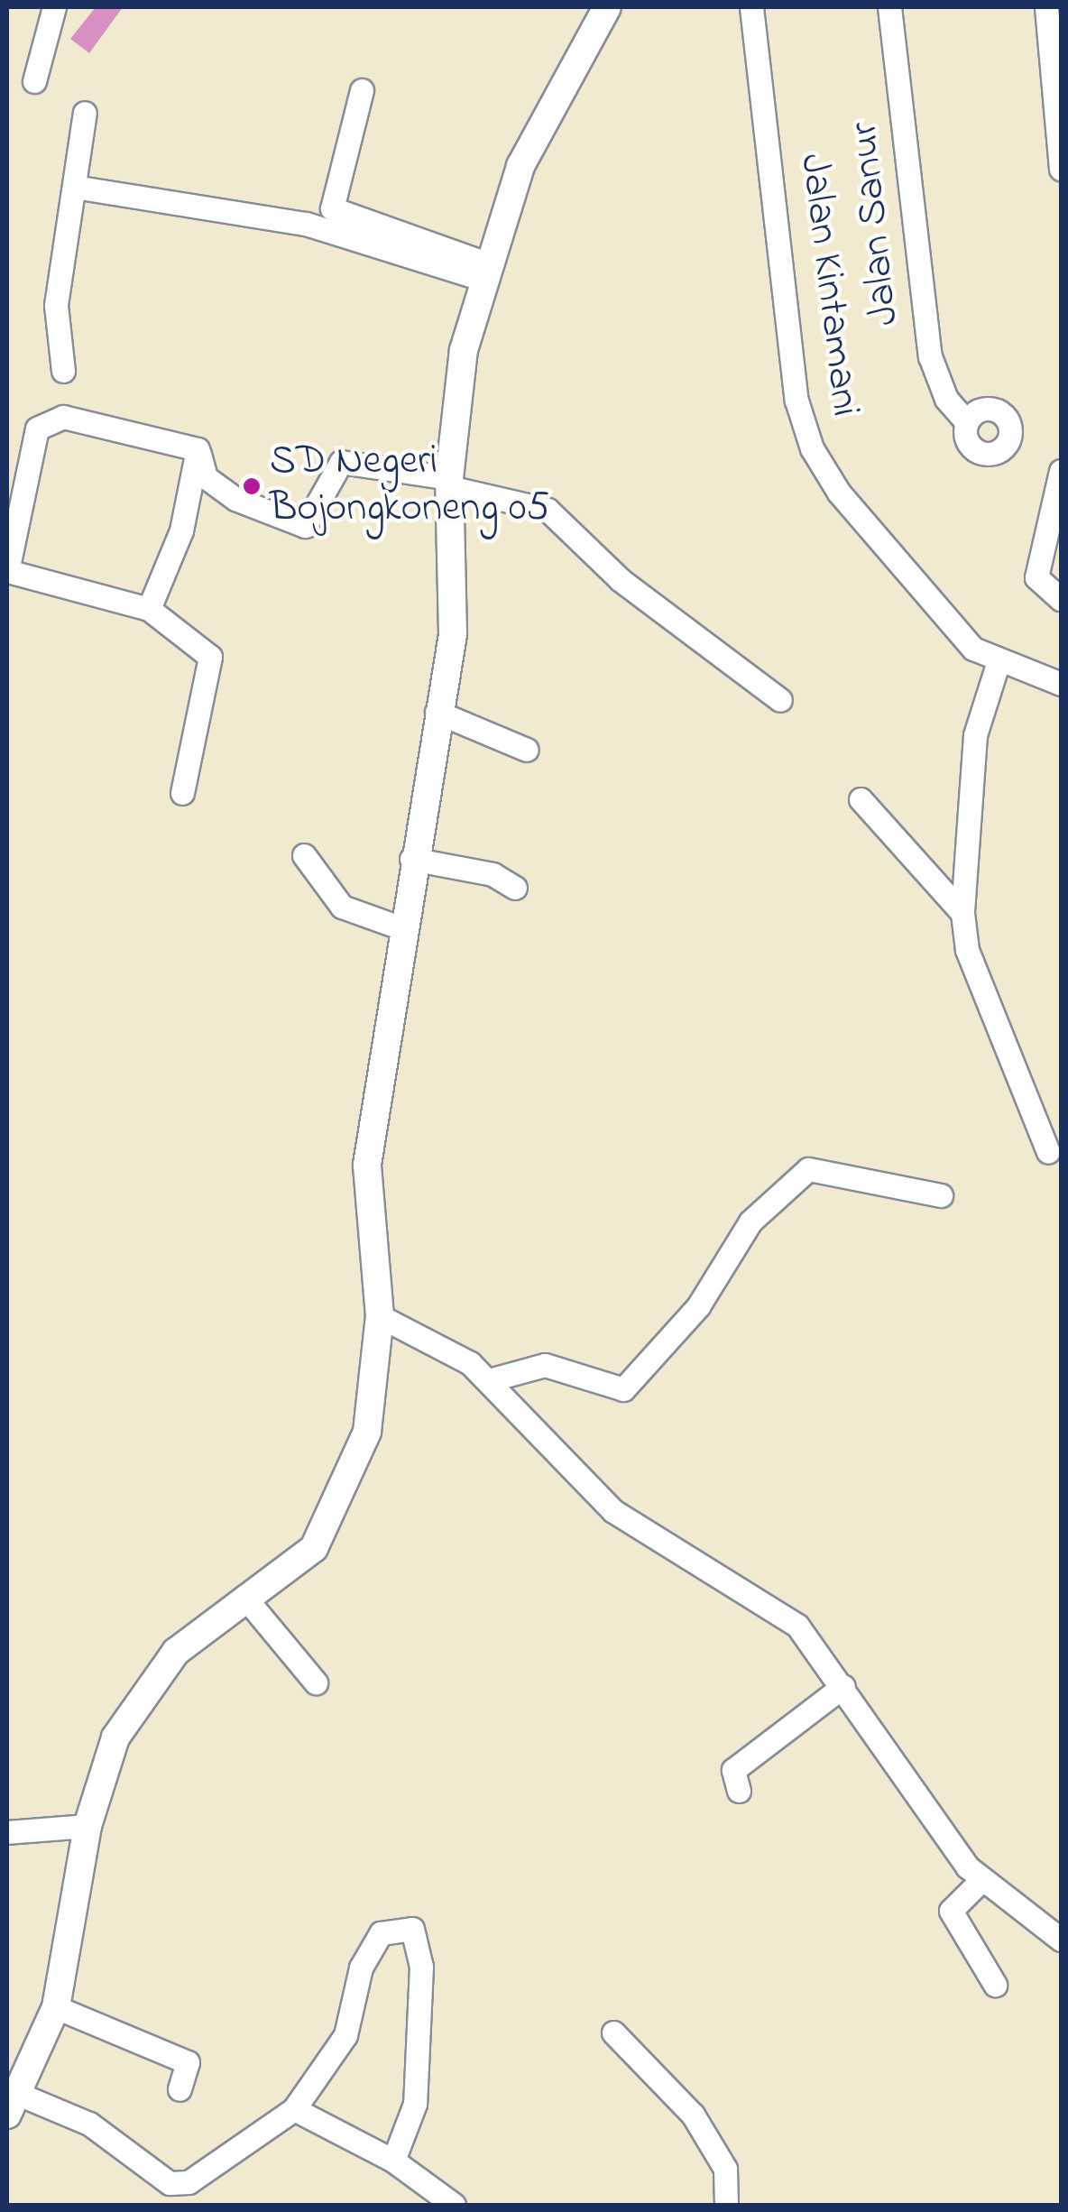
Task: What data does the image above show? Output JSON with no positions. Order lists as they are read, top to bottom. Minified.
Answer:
{"streets":{"street":["Jalan Sanur","Jalan Kintamani"]},"places":["SD Negeri Bojongkoneng 05"]}
